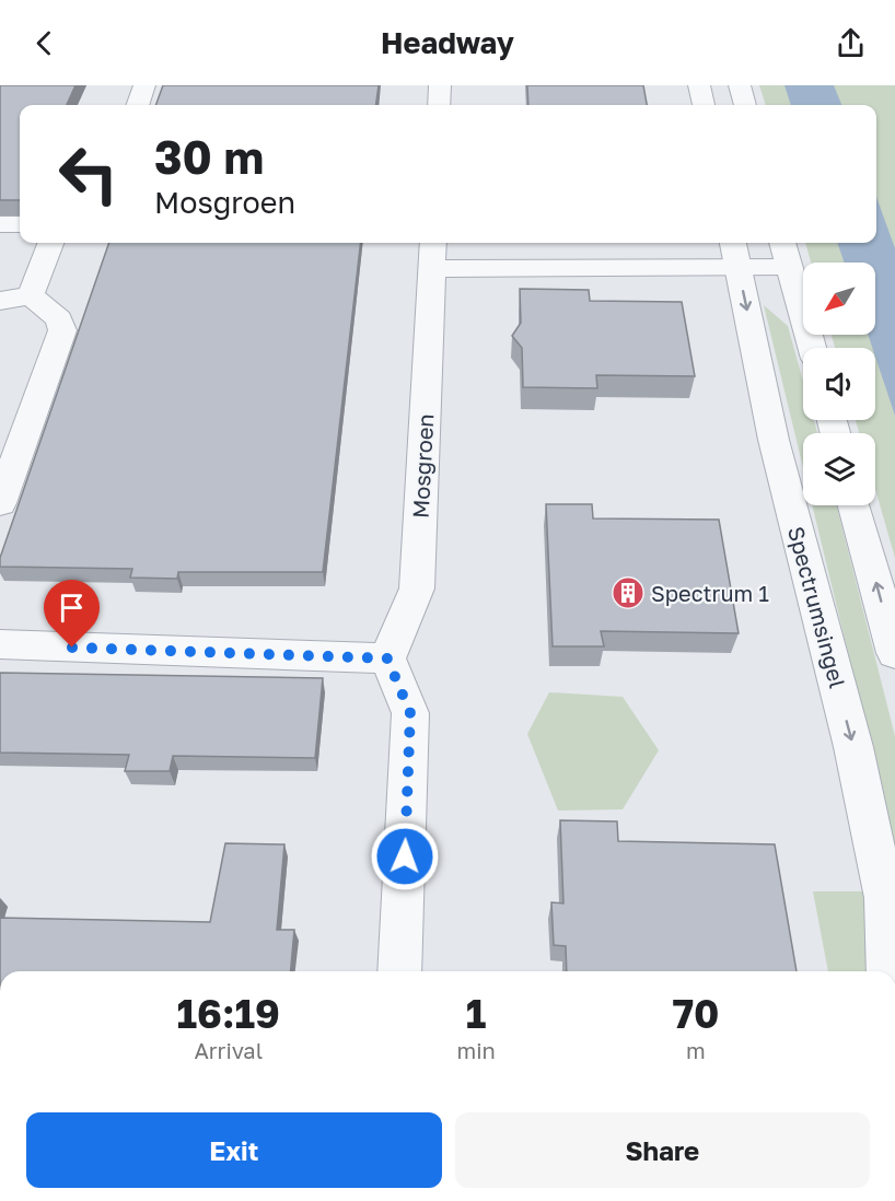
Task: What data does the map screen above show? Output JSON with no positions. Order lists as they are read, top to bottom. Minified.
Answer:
{"streets":{"street":["Mosgroen","Spectrumsingel"]},"crossings":[["Mosgroen","Spectrumsingel"]],"places":{"building":["Spectrum 1"]},"north":"bottom left","page":{"header":"Headway","turn":["30 m","Mosgroen"],"eta":["16:19","Arrival","1","min","70","m"],"buttons":["Exit","Share"]}}
